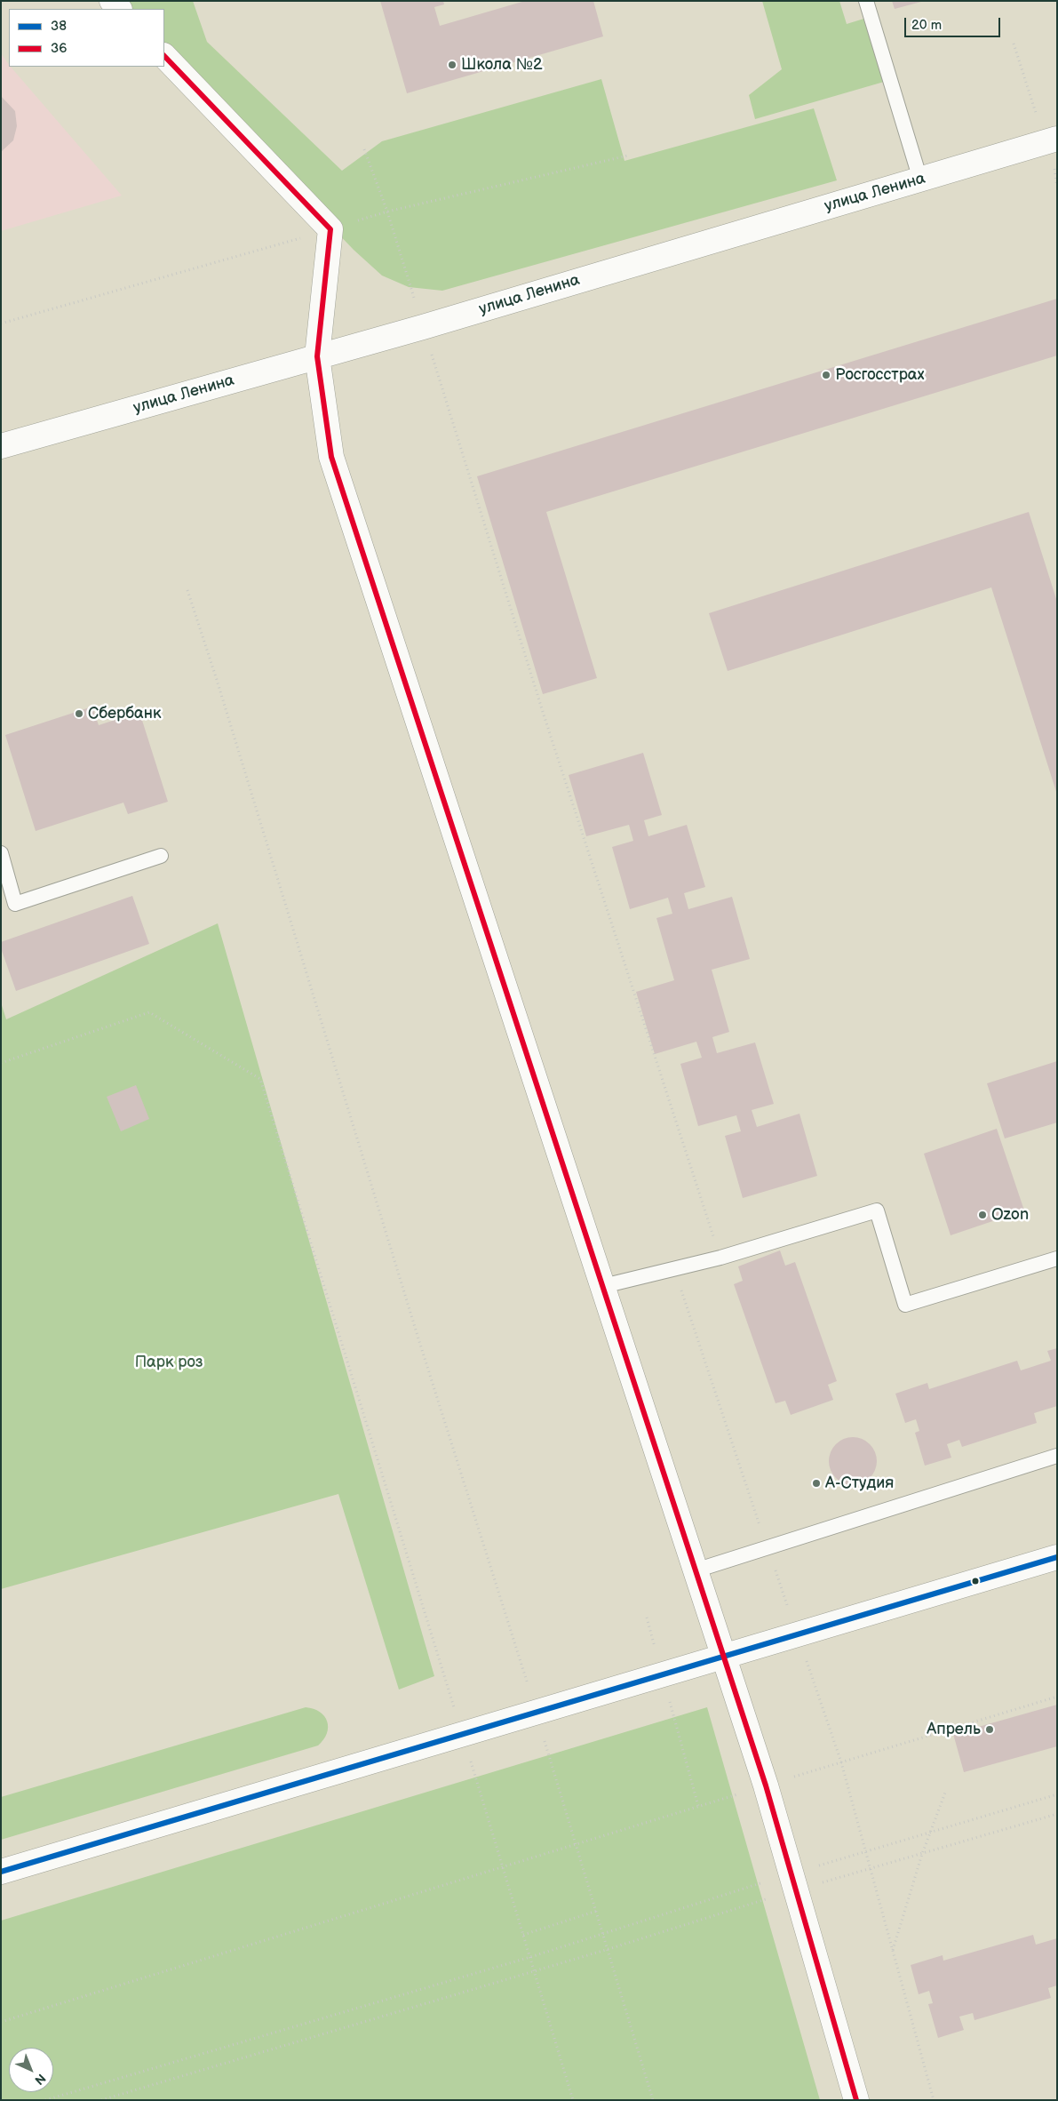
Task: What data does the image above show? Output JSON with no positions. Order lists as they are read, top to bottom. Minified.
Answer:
{"streets":{"street":["улица Ленина"]},"parks":["Парк роз"],"places":["Школа №2","Росгосстрах","Сбербанк","Ozon","А-Студия","Апрель"],"lines":["transit line 36","transit line 38"],"legend":["38","36"],"scale_bar":"20 m","north":"bottom right"}
